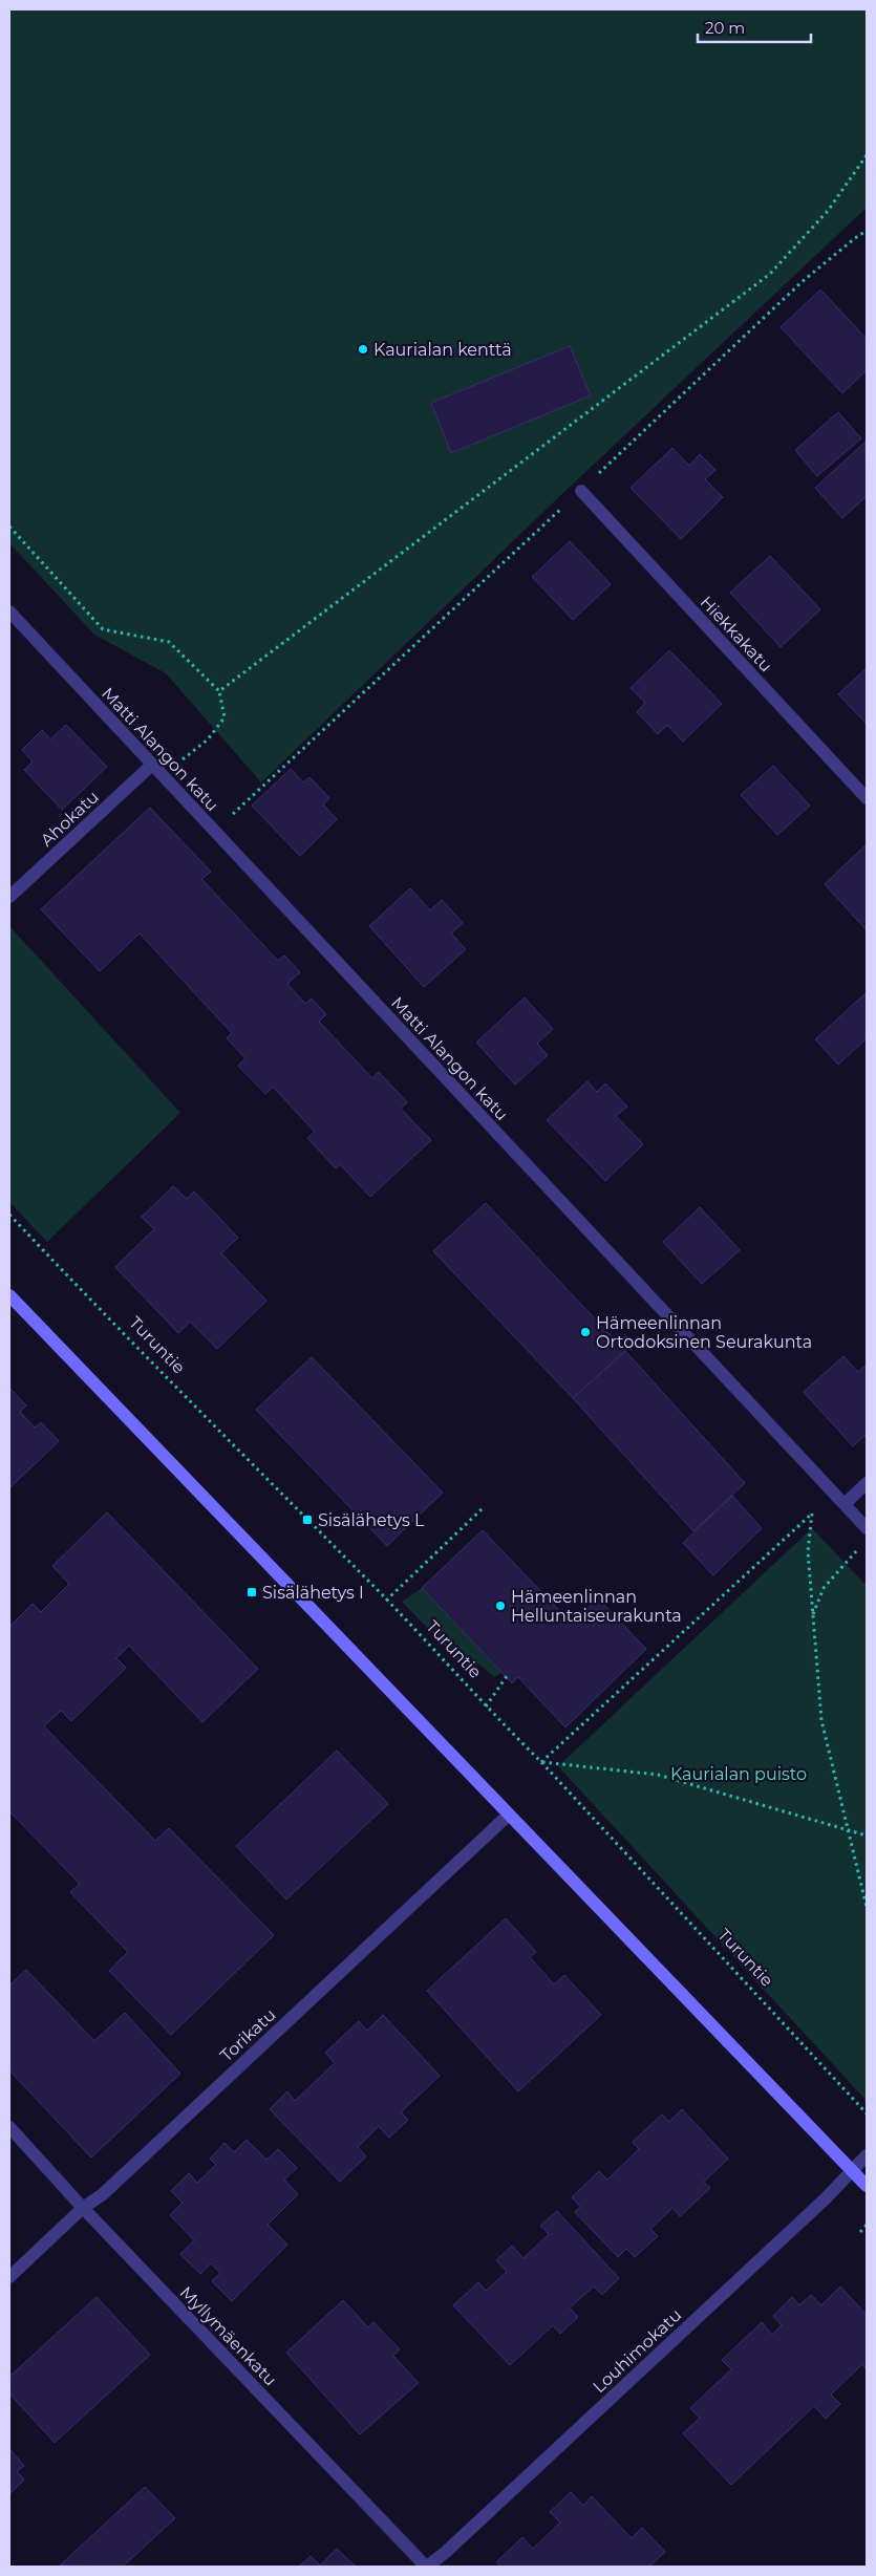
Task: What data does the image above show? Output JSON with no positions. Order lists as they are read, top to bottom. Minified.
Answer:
{"streets":{"street":["Hiekkakatu","Matti Alangon katu","Ahokatu","Torikatu","Myllymäenkatu","Louhimokatu"],"path":["Turuntie"]},"crossings":[["Matti Alangon katu","Ahokatu"],["Torikatu","Myllymäenkatu"],["Myllymäenkatu","Louhimokatu"]],"parks":["Kaurialan puisto"],"places":{"other":["Kaurialan kenttä","Hämeenlinnan Ortodoksinen Seurakunta","Hämeenlinnan Helluntaiseurakunta"],"transit":["Sisälähetys L","Sisälähetys I"]},"scale_bar":"20 m"}
